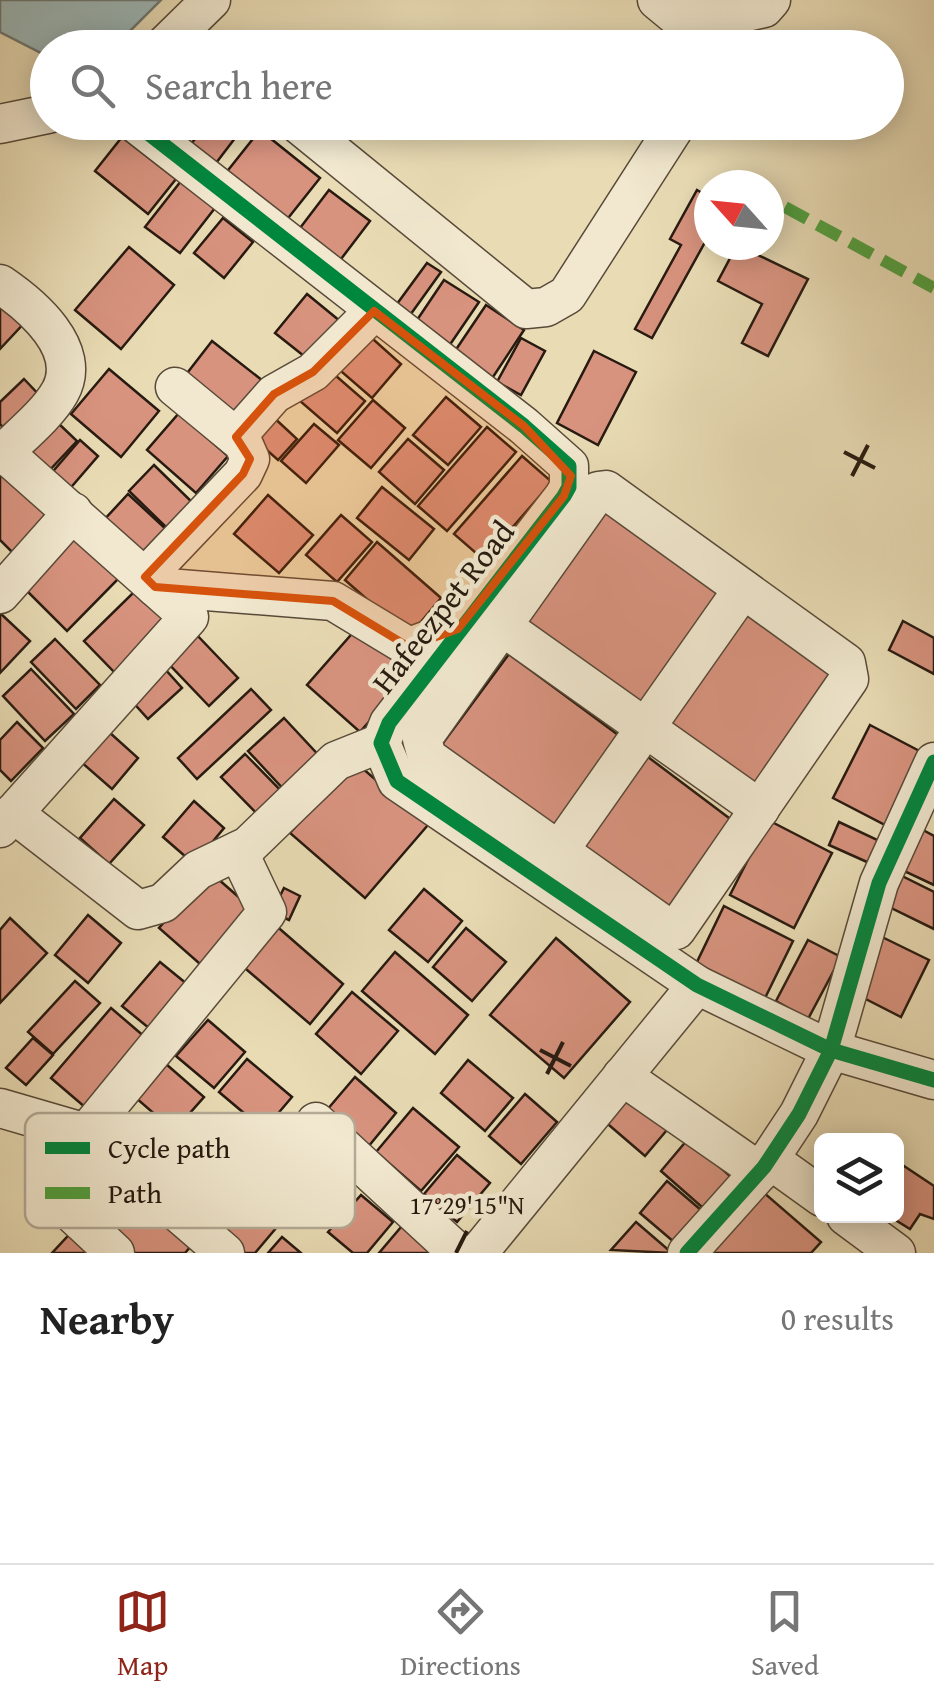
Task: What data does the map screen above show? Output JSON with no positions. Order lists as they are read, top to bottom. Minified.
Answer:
{"streets":{"street":["Hafeezpet Road"]},"legend":["Cycle path","Path"],"north":"top left","page":{"search":"Search here","heading":["Nearby","0 results"],"nav":["Map","Directions","Saved"]},"coordinates":["17°29'15\"N"]}
